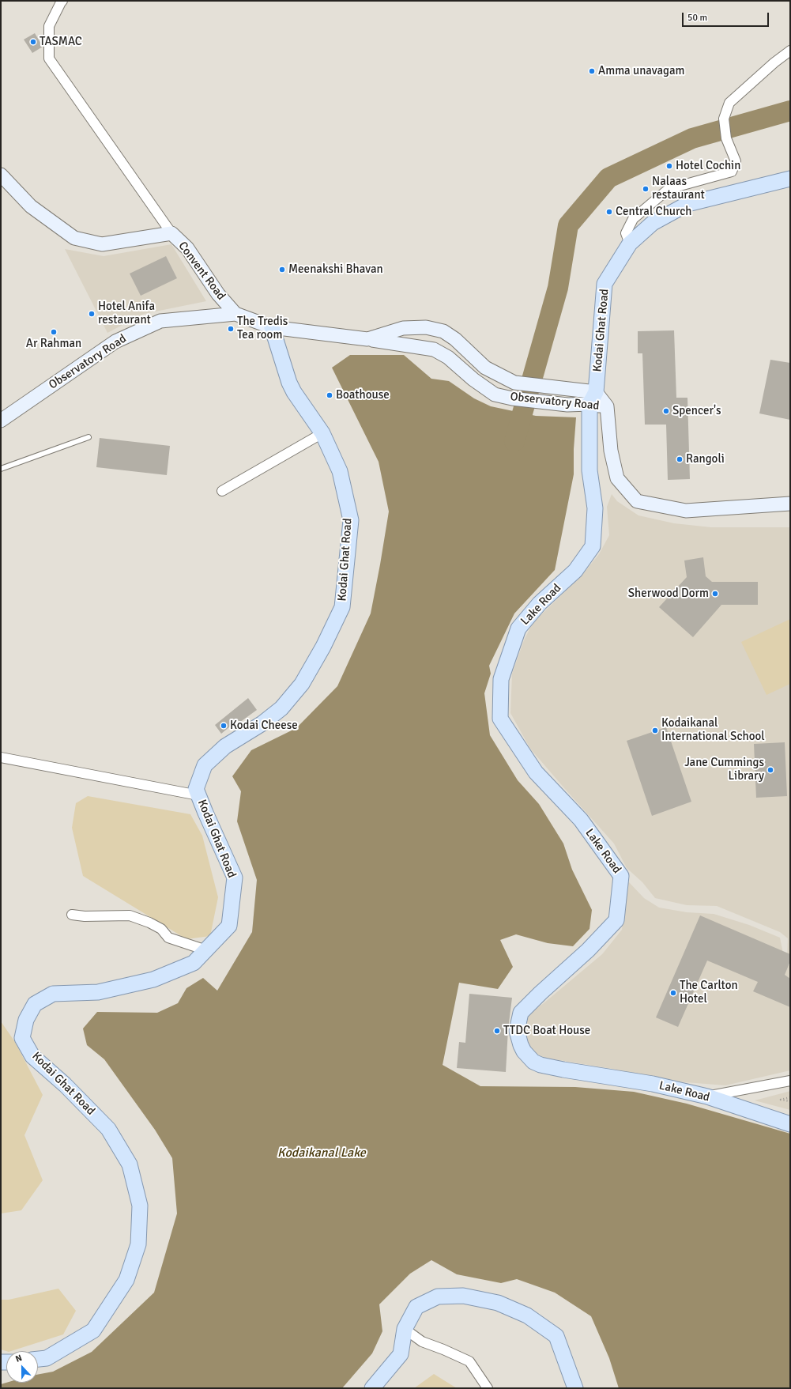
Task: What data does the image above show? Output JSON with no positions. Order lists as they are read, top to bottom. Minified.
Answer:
{"streets":{"main road":["Convent Road","Kodai Ghat Road","Observatory Road","Lake Road"]},"crossings":[["Convent Road","Observatory Road"],["Kodai Ghat Road","Observatory Road"],["Kodai Ghat Road","Lake Road"],["Observatory Road","Lake Road"]],"water":["Kodaikanal Lake"],"places":["TASMAC","Amma unavagam","Hotel Cochin","Nalaas restaurant","Central Church","Meenakshi Bhavan","Hotel Anifa restaurant","The Tredis Tea room","Ar Rahman","Boathouse","Spencer's","Rangoli","Sherwood Dorm","Kodai Cheese","Kodaikanal International School","Jane Cummings Library","The Carlton Hotel","TTDC Boat House"],"scale_bar":"50 m","north":"top"}
